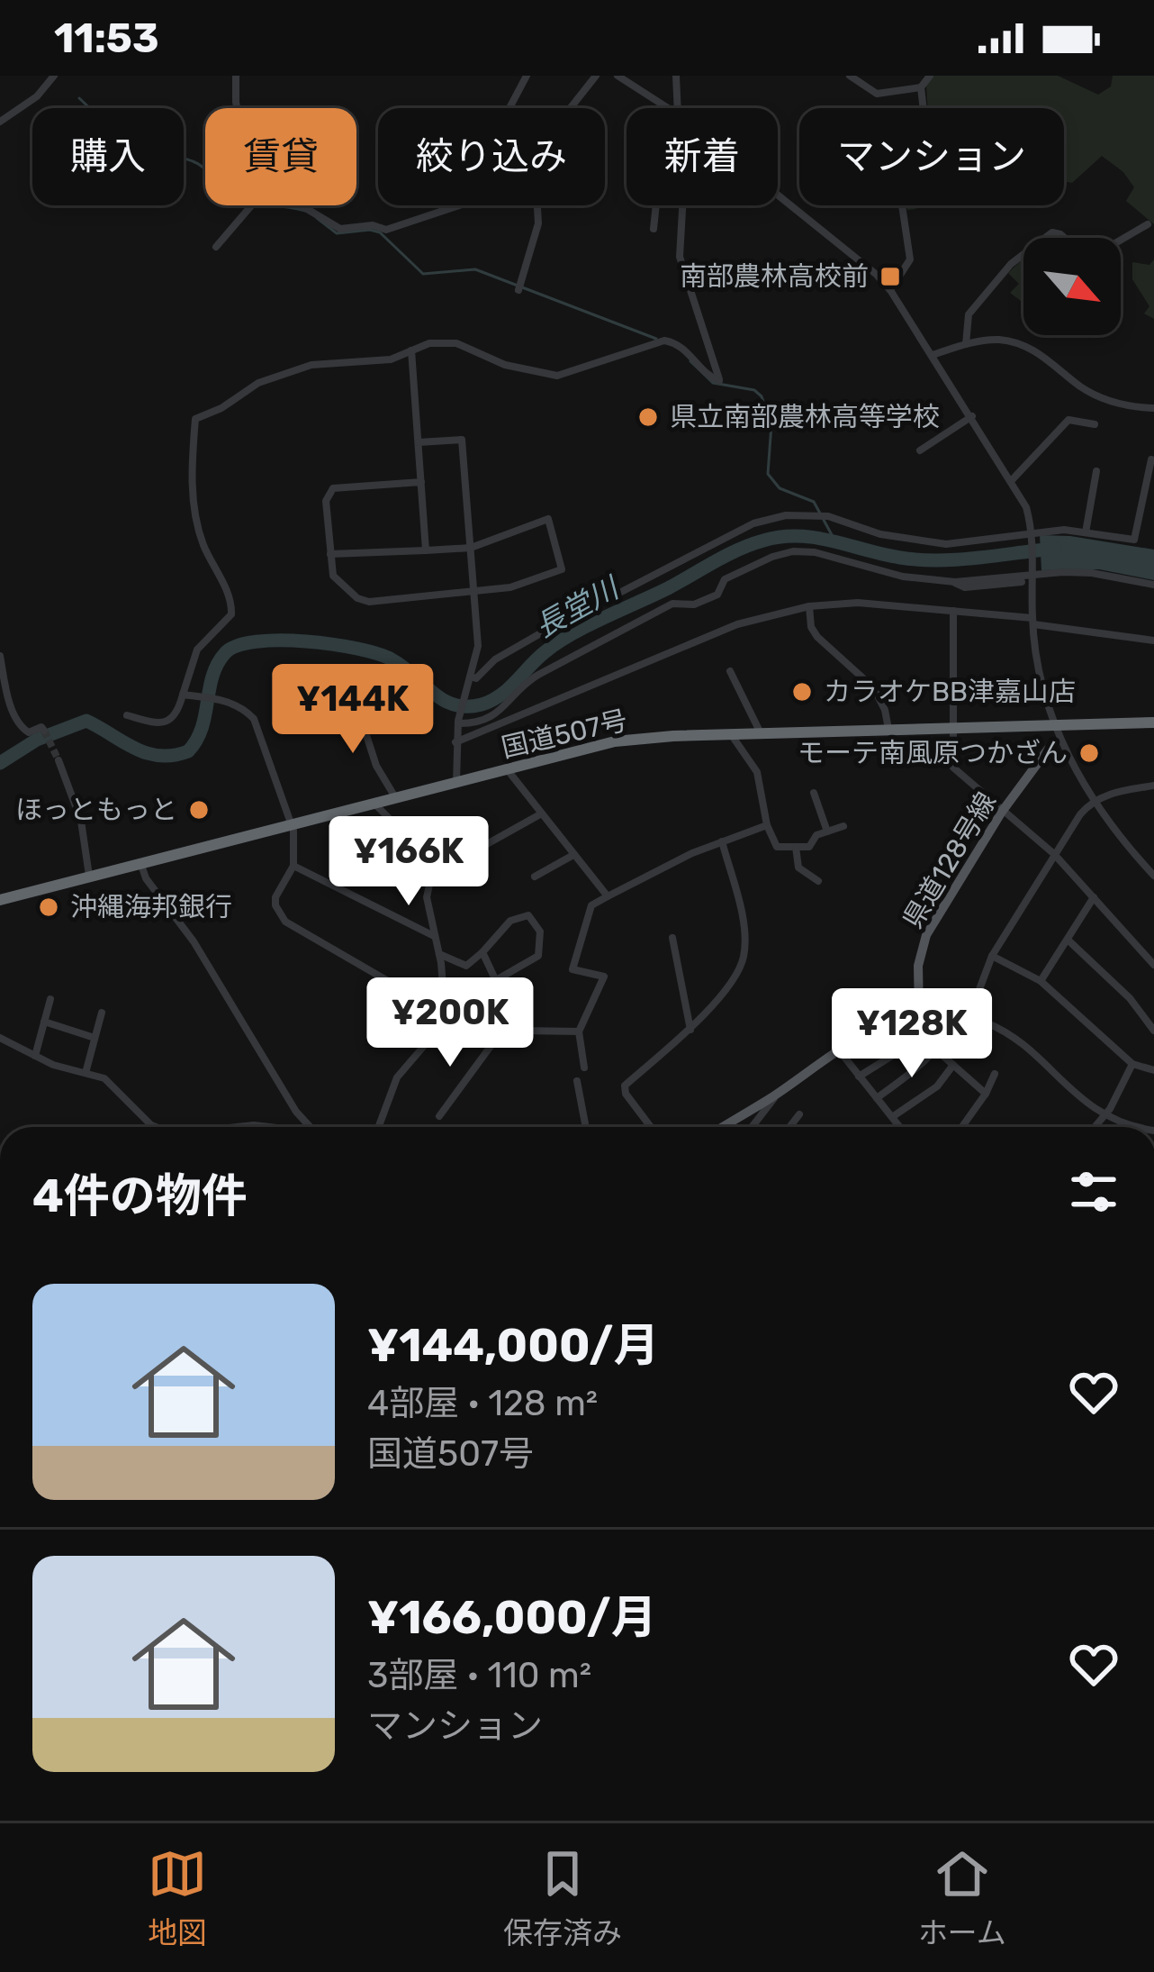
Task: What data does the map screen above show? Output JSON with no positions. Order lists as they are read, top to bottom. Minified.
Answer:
{"streets":{"highway":["国道507号"],"main road":["県道128号線"]},"water":["長堂川"],"places":{"transit":["南部農林高校前"],"other":["県立南部農林高等学校","カラオケBB津嘉山店","モーテ南風原つかざん","ほっともっと","沖縄海邦銀行"]},"north":"bottom right","page":{"status":"11:53","chip":["購入","賃貸","絞り込み","新着","マンション"],"price":["¥144K","¥166K","¥200K","¥128K"],"heading":"4件の物件","list":[{"name":"¥144,000/月","note":"4部屋 · 128 m² · 国道507号"},{"name":"¥166,000/月","note":"3部屋 · 110 m² · マンション"}],"tabs":["地図","保存済み","ホーム"]}}
